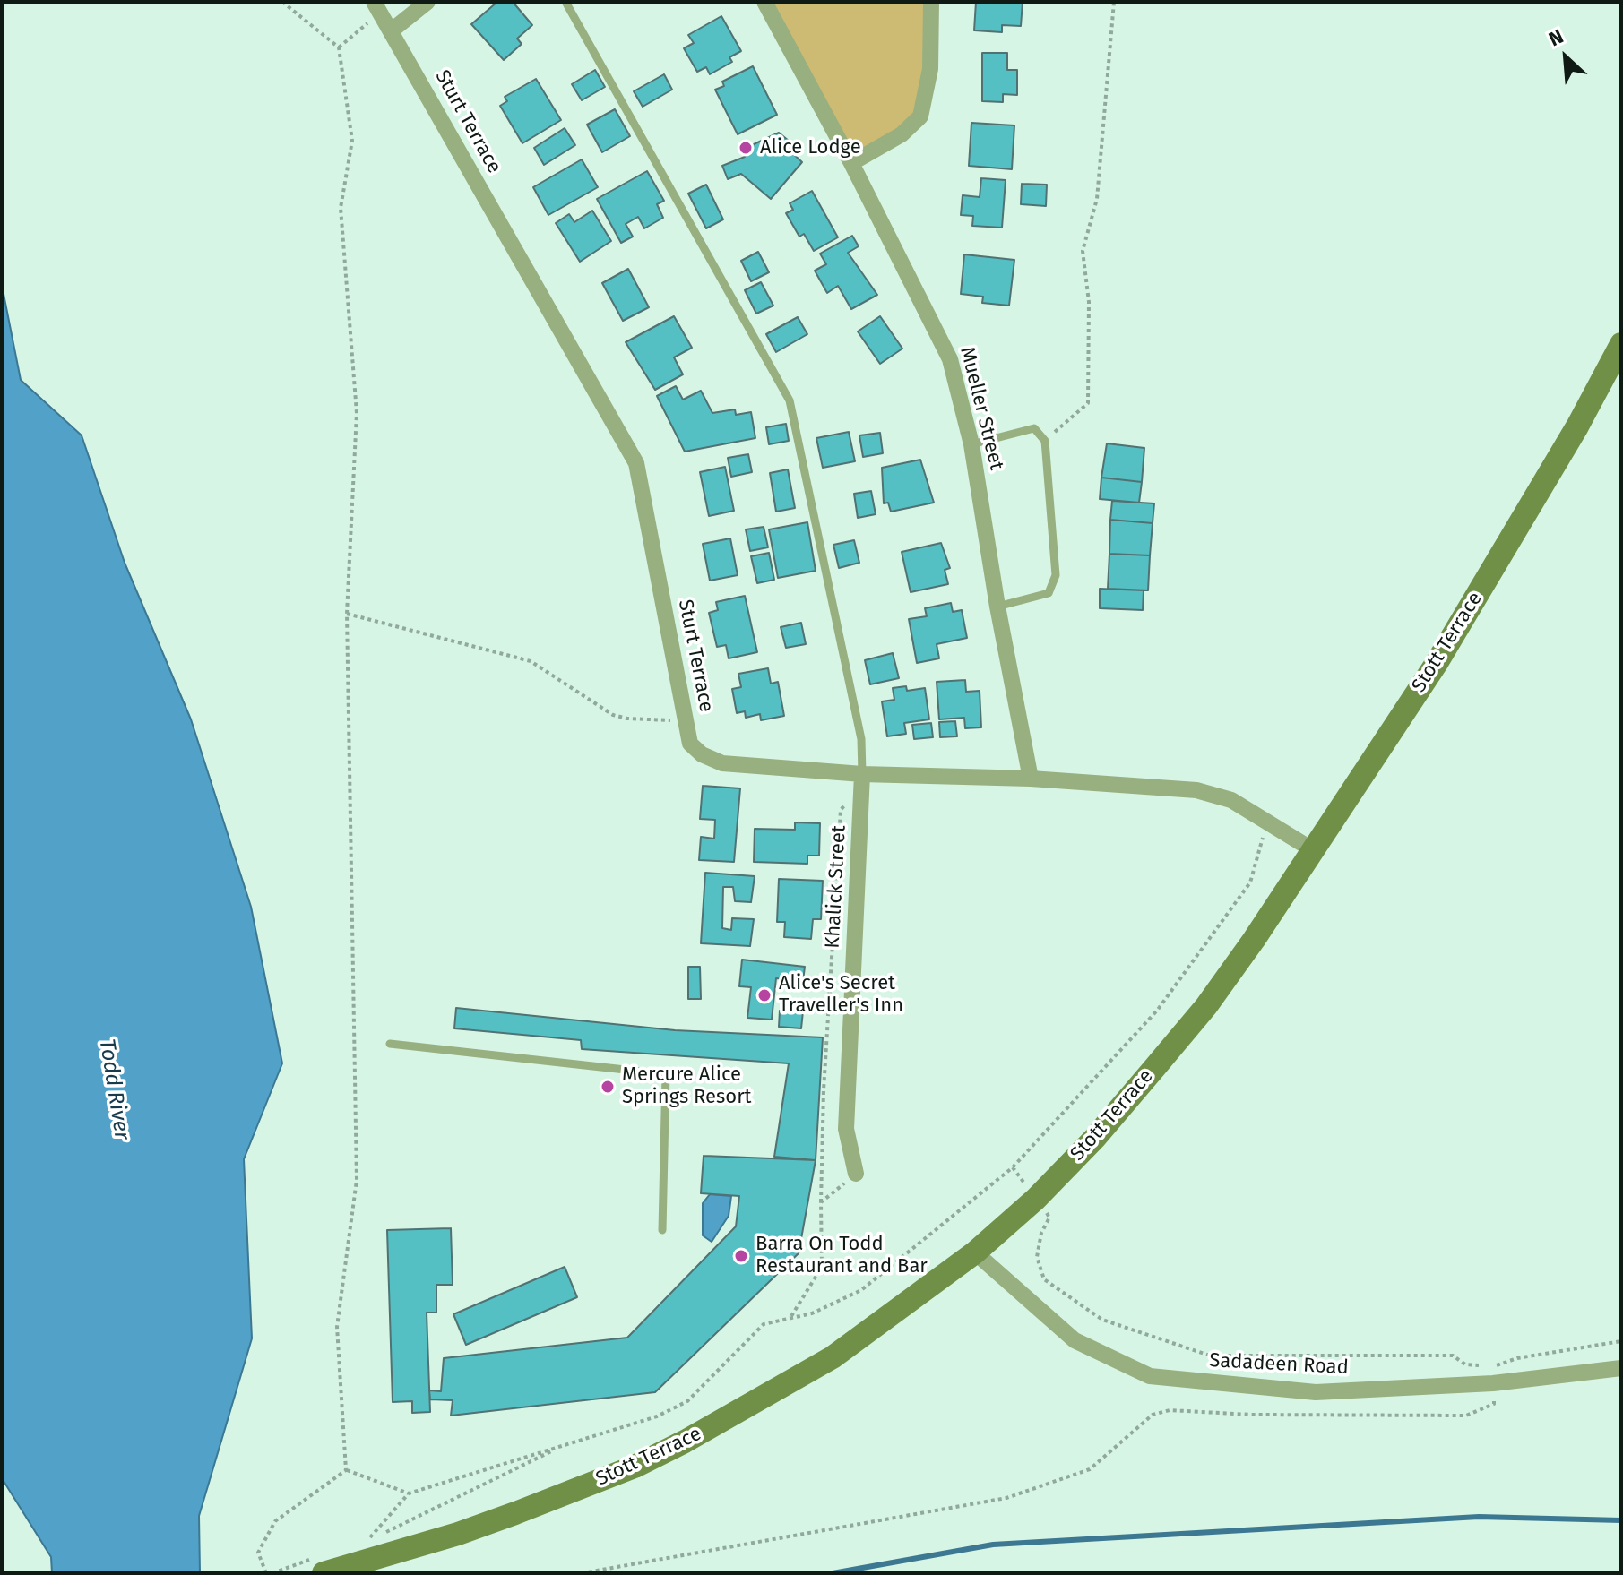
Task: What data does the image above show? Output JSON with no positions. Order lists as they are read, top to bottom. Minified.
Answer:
{"streets":{"main road":["Stott Terrace"],"street":["Sturt Terrace","Mueller Street","Khalick Street","Sadadeen Road"]},"crossings":[["Sturt Terrace","Mueller Street"],["Sturt Terrace","Stott Terrace"],["Sturt Terrace","Khalick Street"],["Stott Terrace","Sadadeen Road"]],"water":["Todd River"],"places":["Alice Lodge","Alice's Secret Traveller's Inn","Mercure Alice Springs Resort","Barra On Todd Restaurant and Bar"],"north":"top left"}
